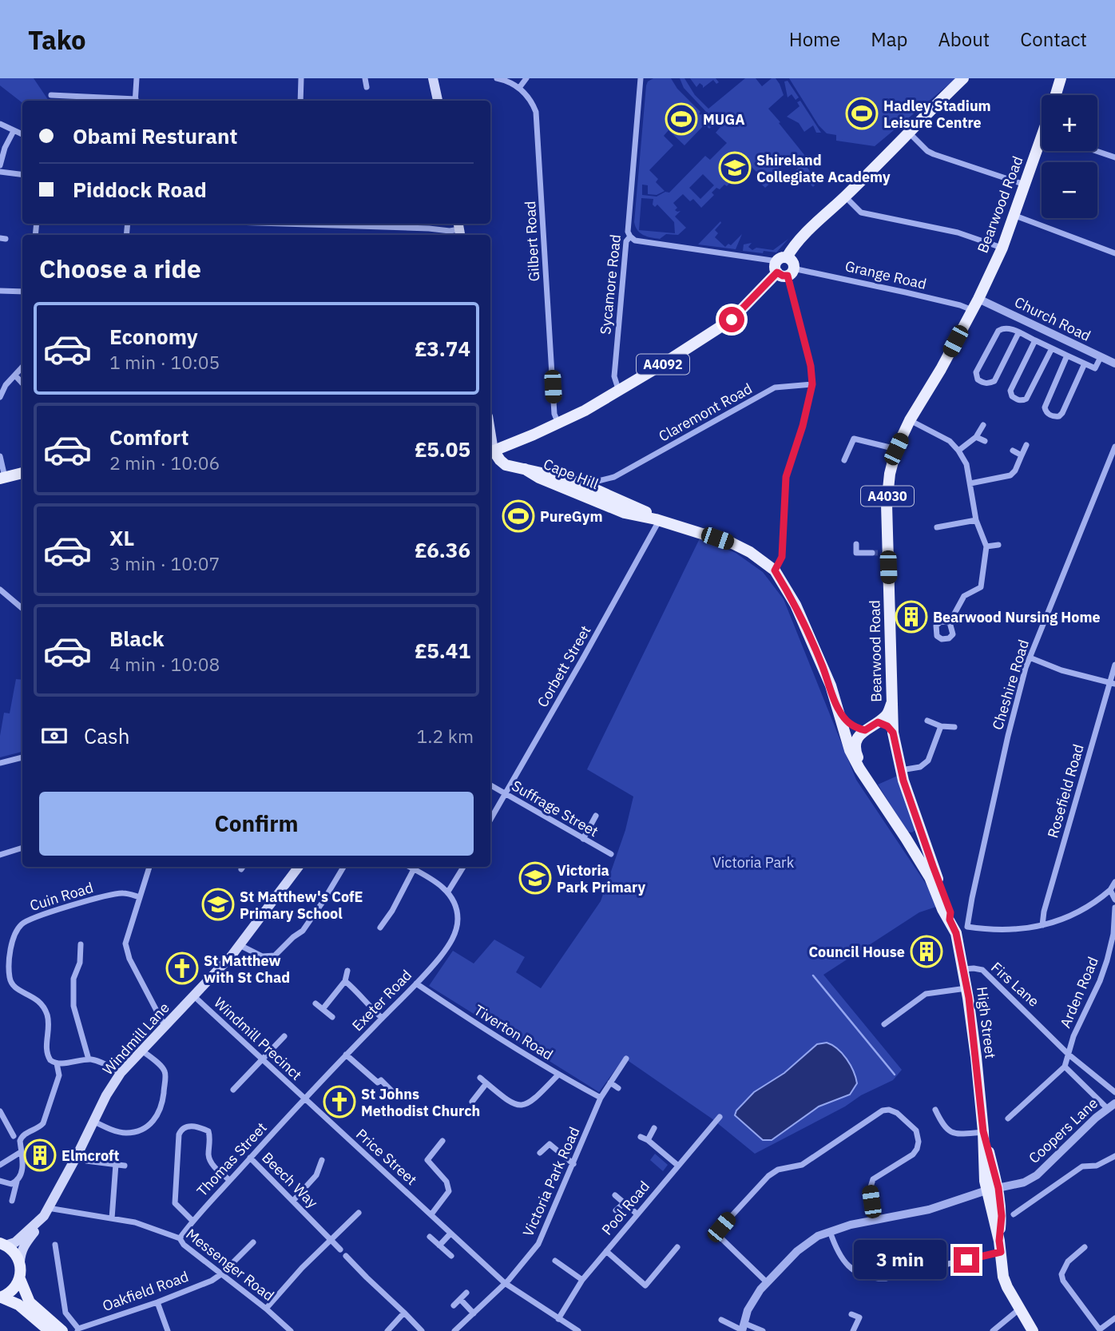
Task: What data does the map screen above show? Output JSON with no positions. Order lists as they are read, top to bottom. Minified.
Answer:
{"streets":{"main road":["Bearwood Road","A4092","Cape Hill","A4030","High Street","Windmill Lane"],"street":["Gilbert Road","Grange Road","Sycamore Road","Church Road","Claremont Road","Corbett Street","Cheshire Road","Rosefield Road","Suffrage Street","Cuin Road","Firs Lane","Arden Road","Exeter Road","Tiverton Road","Windmill Precinct","Coopers Lane","Price Street","Thomas Street","Beech Way","Victoria Park Road","Pool Road","Messenger Road","Oakfield Road"]},"crossings":[["Bearwood Road","Grange Road"],["Bearwood Road","Church Road"],["Bearwood Road","High Street"],["Gilbert Road","A4092"],["Grange Road","Sycamore Road"],["Grange Road","A4092"],["Sycamore Road","A4092"],["A4092","Cape Hill"],["Claremont Road","Cape Hill"],["Claremont Road","High Street"],["Cape Hill","High Street"],["A4030","High Street"],["Corbett Street","Suffrage Street"],["Corbett Street","High Street"],["Firs Lane","Arden Road"],["Firs Lane","High Street"],["Exeter Road","Tiverton Road"],["Exeter Road","Windmill Precinct"],["Exeter Road","Price Street"],["Exeter Road","Thomas Street"],["High Street","Coopers Lane"],["Tiverton Road","Victoria Park Road"],["Windmill Lane","Windmill Precinct"],["Windmill Lane","Messenger Road"],["Windmill Precinct","Price Street"],["Windmill Precinct","Thomas Street"],["Price Street","Thomas Street"],["Price Street","Victoria Park Road"],["Price Street","Pool Road"],["Thomas Street","Beech Way"],["Thomas Street","Messenger Road"],["Messenger Road","Oakfield Road"]],"parks":["Victoria Park"],"places":{"sports":["Hadley Stadium Leisure Centre","MUGA","PureGym"],"school or university":["Shireland Collegiate Academy","Victoria Park Primary","St Matthew's CofE Primary School"],"building":["Bearwood Nursing Home","Council House","Elmcroft"],"church":["St Matthew with St Chad","St Johns Methodist Church"]},"page":{"header":"Tako","nav":["Home","Map","About","Contact"],"map_buttons":["+","−"],"banner":["Obami Resturant","Piddock Road"],"heading":"Choose a ride","list":[{"name":"Economy","note":"1 min · 10:05","value":"£3.74"},{"name":"Comfort","note":"2 min · 10:06","value":"£5.05"},{"name":"XL","note":"3 min · 10:07","value":"£6.36"},{"name":"Black","note":"4 min · 10:08","value":"£5.41"}],"pay":["Cash","1.2 km"],"buttons":"Confirm","bubble":"3 min"}}
